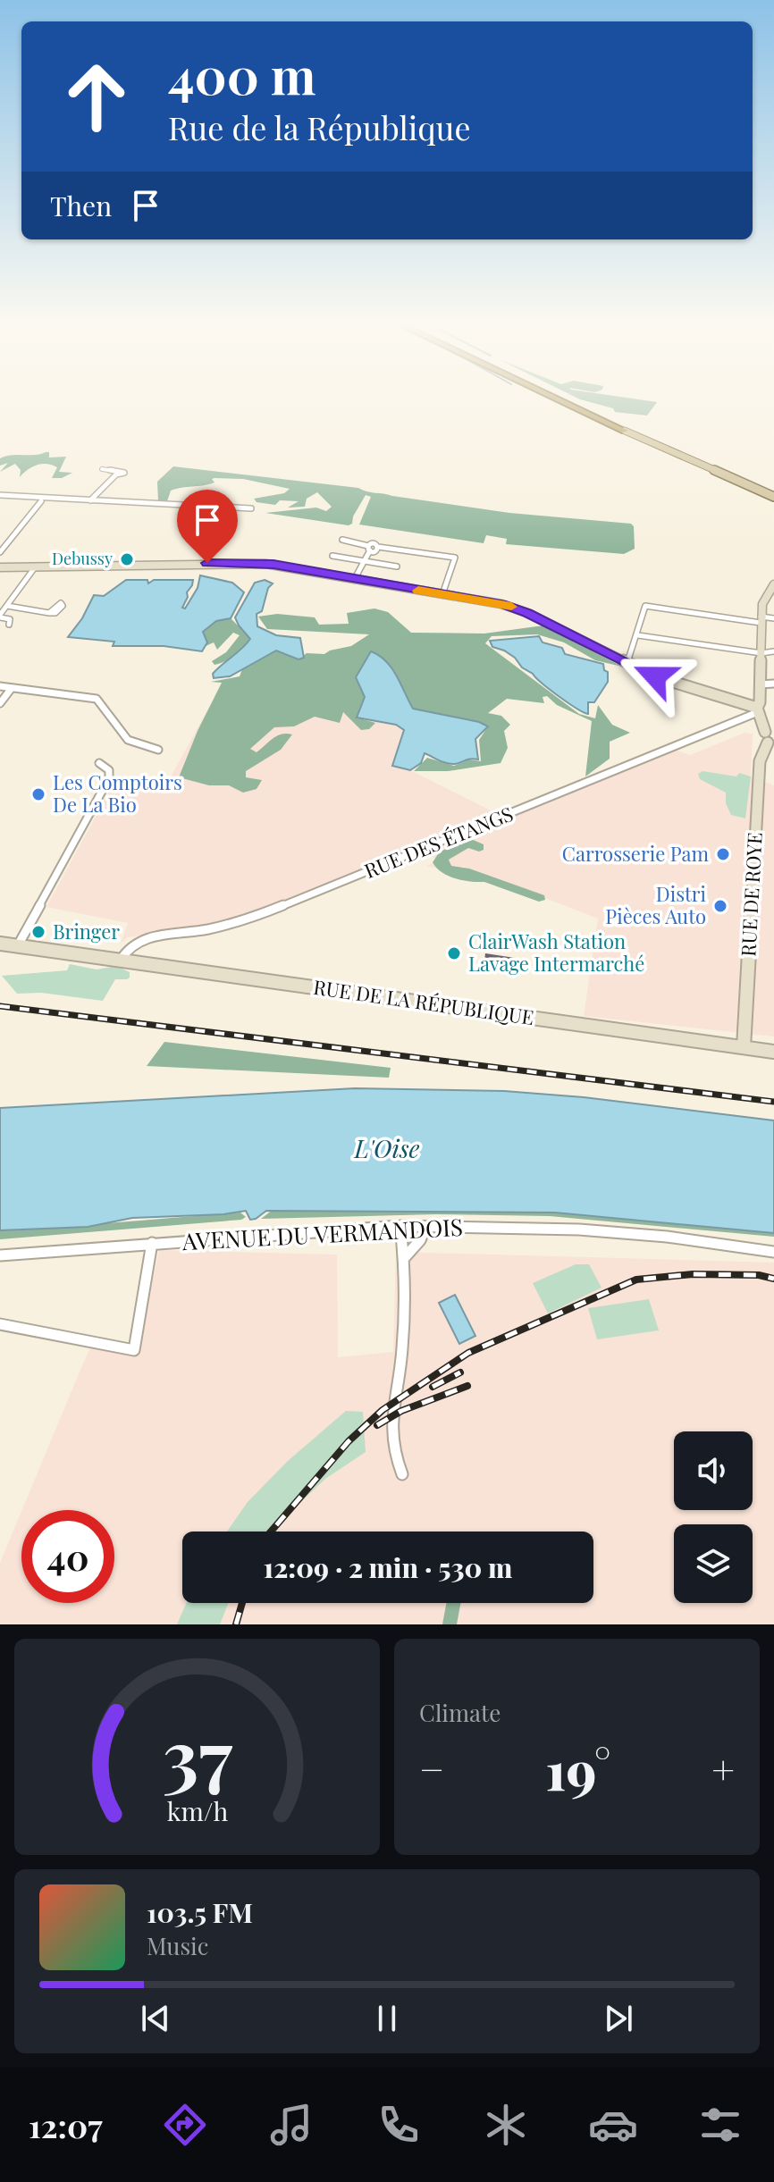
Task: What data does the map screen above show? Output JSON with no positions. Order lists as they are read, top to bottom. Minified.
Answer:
{"streets":{"main road":["RUE DE ROYE","RUE DE LA RÉPUBLIQUE"],"street":["RUE DES ÉTANGS","AVENUE DU VERMANDOIS"]},"crossings":[["RUE DES ÉTANGS","RUE DE ROYE"],["RUE DES ÉTANGS","RUE DE LA RÉPUBLIQUE"],["RUE DE ROYE","RUE DE LA RÉPUBLIQUE"]],"water":["L'Oise"],"places":["Debussy","Les Comptoirs De La Bio","Carrosserie Pam","Distri Pièces Auto","Bringer","ClairWash Station Lavage Intermarché"],"page":{"turn":["400 m","Rue de la République"],"then":"Then","limit":"40","trip":"12:09 · 2 min · 530 m","tile":"Climate","heat":["−","19°","+"],"song":["103.5 FM","Music"],"tabs":"12:07","gauge":["37","km/h"]}}
